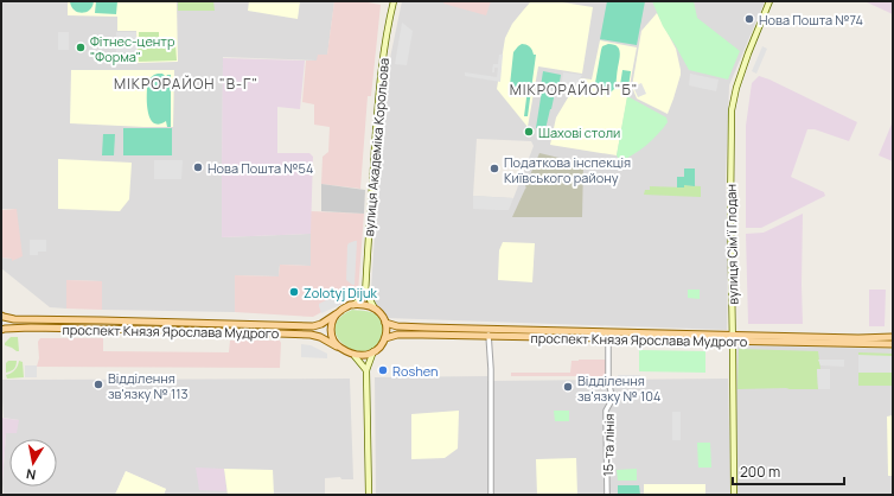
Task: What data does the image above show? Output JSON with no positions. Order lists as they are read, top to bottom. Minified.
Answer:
{"streets":{"main road":["вулиця Академіка Корольова","вулиця Сім'ї Глодан","проспект Князя Ярослава Мудрого"],"street":["15-та лінія"]},"crossings":[["вулиця Сім'ї Глодан","проспект Князя Ярослава Мудрого"],["проспект Князя Ярослава Мудрого","15-та лінія"]],"districts":["МІКРОРАЙОН \"В-Г\"","МІКРОРАЙОН \"Б\""],"places":["Нова Пошта №74","Фітнес-центр \"Форма\"","Шахові столи","Нова Пошта №54","Податкова інспекція Київського району","Zolotyj Dijuk","Roshen","Відділення зв'язку № 113","Відділення зв'язку № 104"],"scale_bar":"200 m","north":"bottom"}
